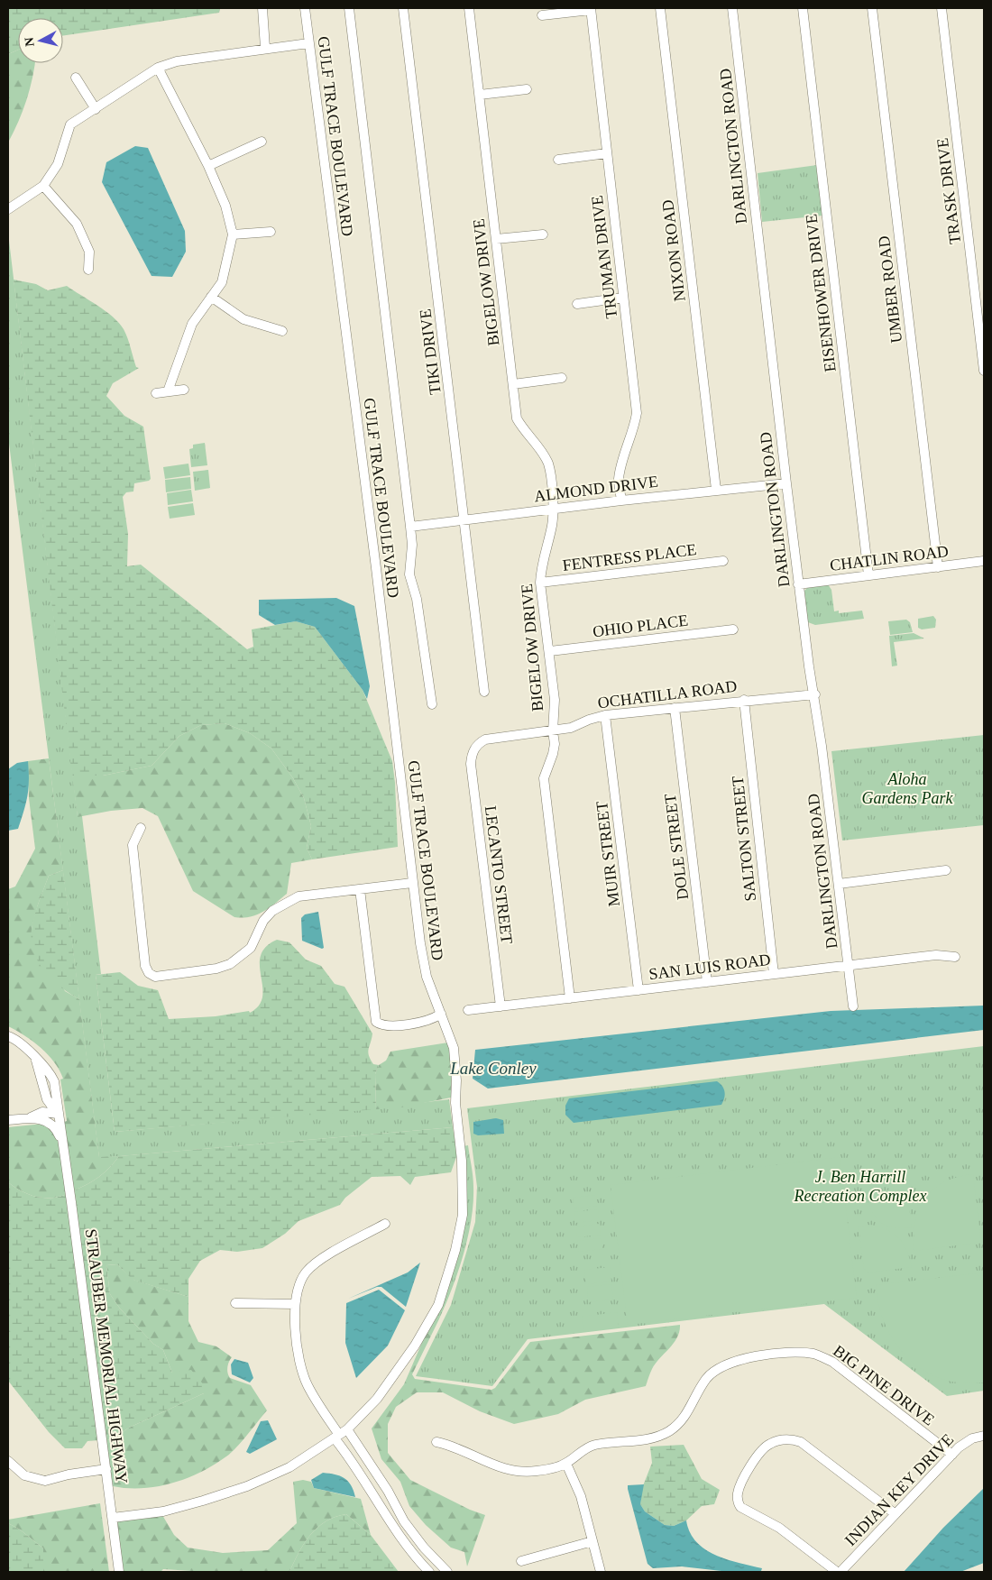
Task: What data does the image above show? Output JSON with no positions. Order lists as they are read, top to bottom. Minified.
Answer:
{"streets":{"street":["GULF TRACE BOULEVARD","DARLINGTON ROAD","TRASK DRIVE","NIXON ROAD","TRUMAN DRIVE","BIGELOW DRIVE","UMBER ROAD","EISENHOWER DRIVE","TIKI DRIVE","ALMOND DRIVE","FENTRESS PLACE","CHATLIN ROAD","OHIO PLACE","OCHATILLA ROAD","SALTON STREET","DOLE STREET","MUIR STREET","LECANTO STREET","SAN LUIS ROAD","STRAUBER MEMORIAL HIGHWAY","BIG PINE DRIVE","INDIAN KEY DRIVE"]},"crossings":[["GULF TRACE BOULEVARD","STRAUBER MEMORIAL HIGHWAY"],["DARLINGTON ROAD","ALMOND DRIVE"],["DARLINGTON ROAD","CHATLIN ROAD"],["DARLINGTON ROAD","OCHATILLA ROAD"],["DARLINGTON ROAD","SAN LUIS ROAD"],["NIXON ROAD","ALMOND DRIVE"],["TRUMAN DRIVE","ALMOND DRIVE"],["BIGELOW DRIVE","ALMOND DRIVE"],["BIGELOW DRIVE","FENTRESS PLACE"],["BIGELOW DRIVE","OHIO PLACE"],["BIGELOW DRIVE","OCHATILLA ROAD"],["BIGELOW DRIVE","SAN LUIS ROAD"],["UMBER ROAD","CHATLIN ROAD"],["EISENHOWER DRIVE","CHATLIN ROAD"],["TIKI DRIVE","ALMOND DRIVE"],["OCHATILLA ROAD","SALTON STREET"],["OCHATILLA ROAD","DOLE STREET"],["OCHATILLA ROAD","MUIR STREET"],["OCHATILLA ROAD","LECANTO STREET"],["SALTON STREET","SAN LUIS ROAD"],["DOLE STREET","SAN LUIS ROAD"],["MUIR STREET","SAN LUIS ROAD"],["LECANTO STREET","SAN LUIS ROAD"],["BIG PINE DRIVE","INDIAN KEY DRIVE"]],"water":["Lake Conley"],"parks":["Aloha Gardens Park","J. Ben Harrill Recreation Complex"],"north":"left"}
